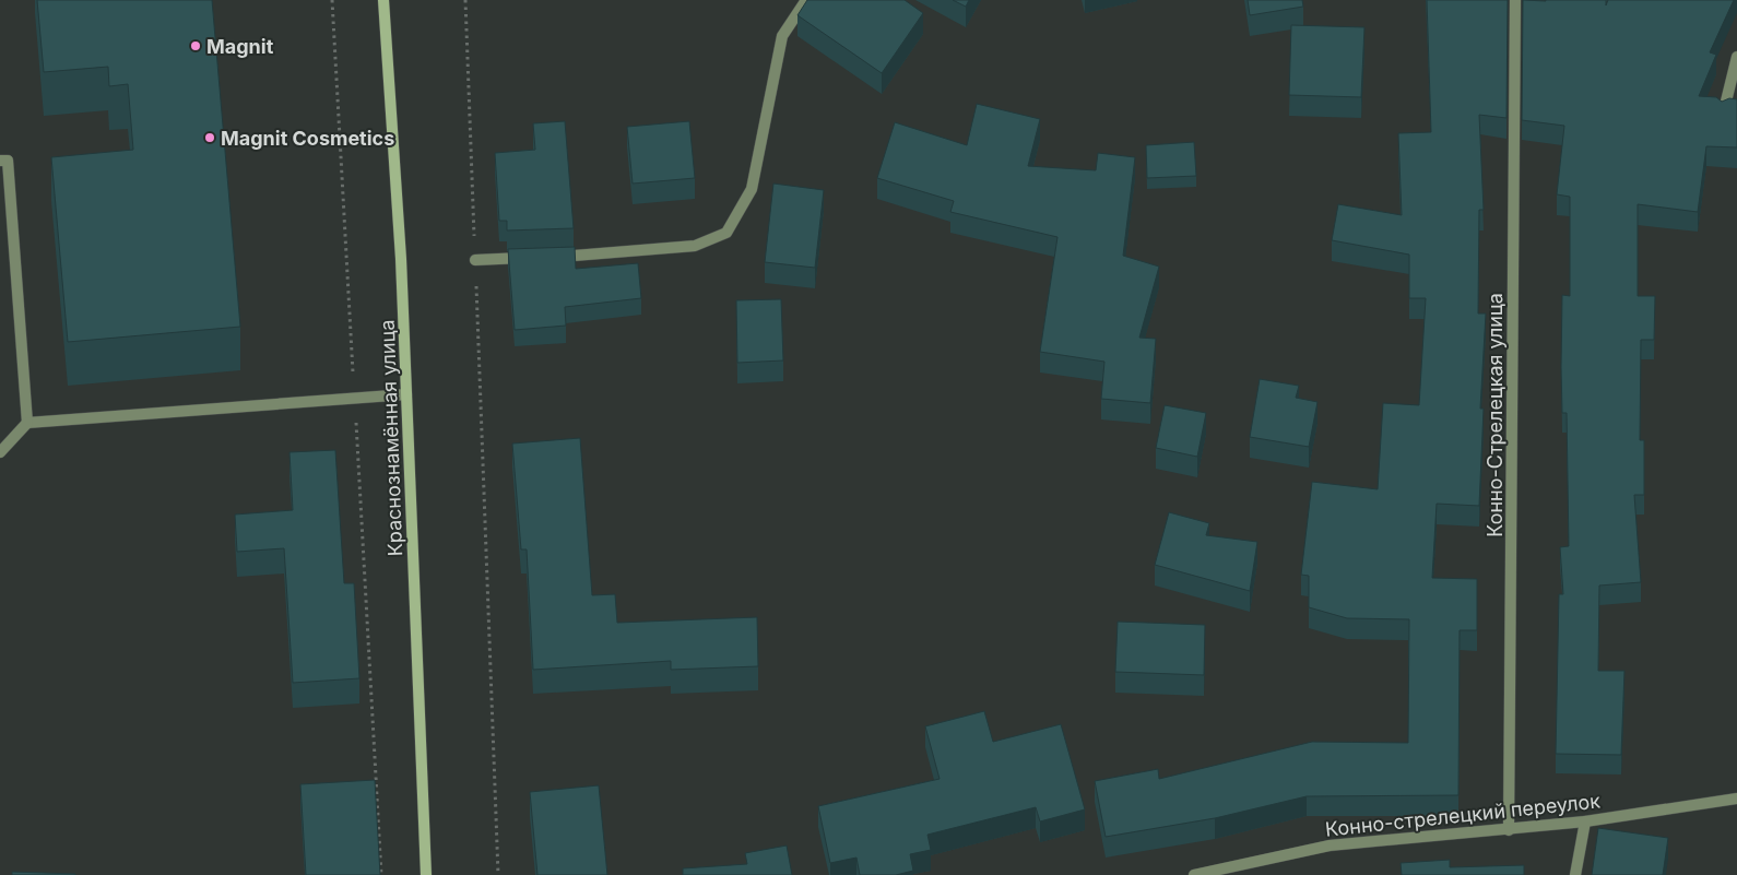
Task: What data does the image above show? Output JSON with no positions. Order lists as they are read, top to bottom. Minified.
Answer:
{"streets":{"street":["Конно-Стрелецкая улица","Краснознамённая улица","Конно-стрелецкий переулок"]},"crossings":[["Конно-Стрелецкая улица","Конно-стрелецкий переулок"]],"places":["Magnit","Magnit Cosmetics"]}
